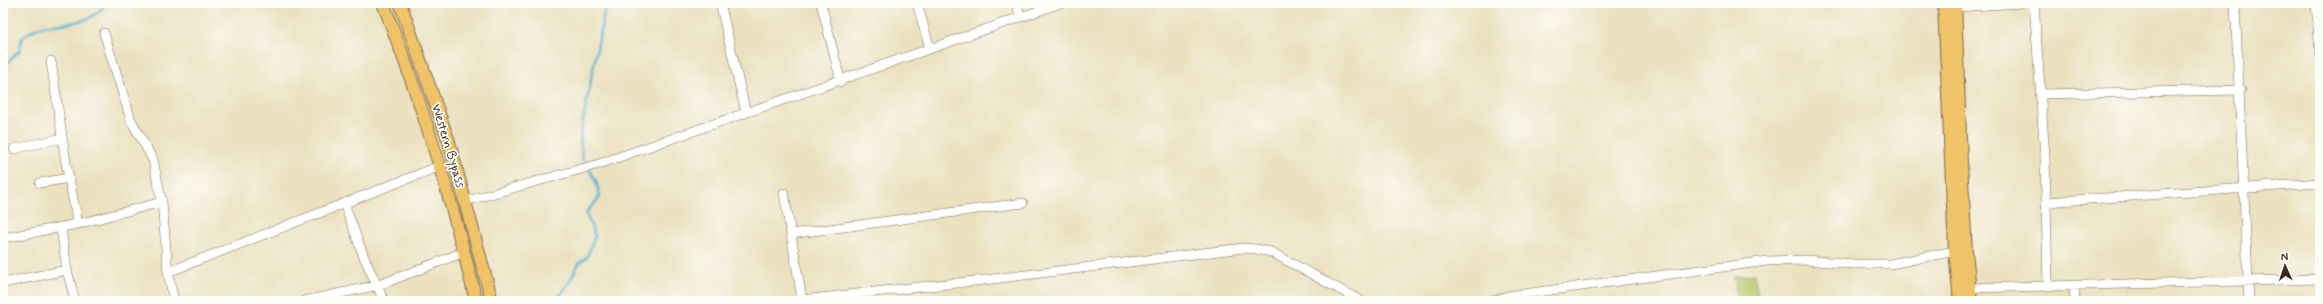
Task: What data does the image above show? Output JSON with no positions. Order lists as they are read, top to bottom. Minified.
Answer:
{"streets":{"main road":["Western Bypass"]},"north":"top"}
